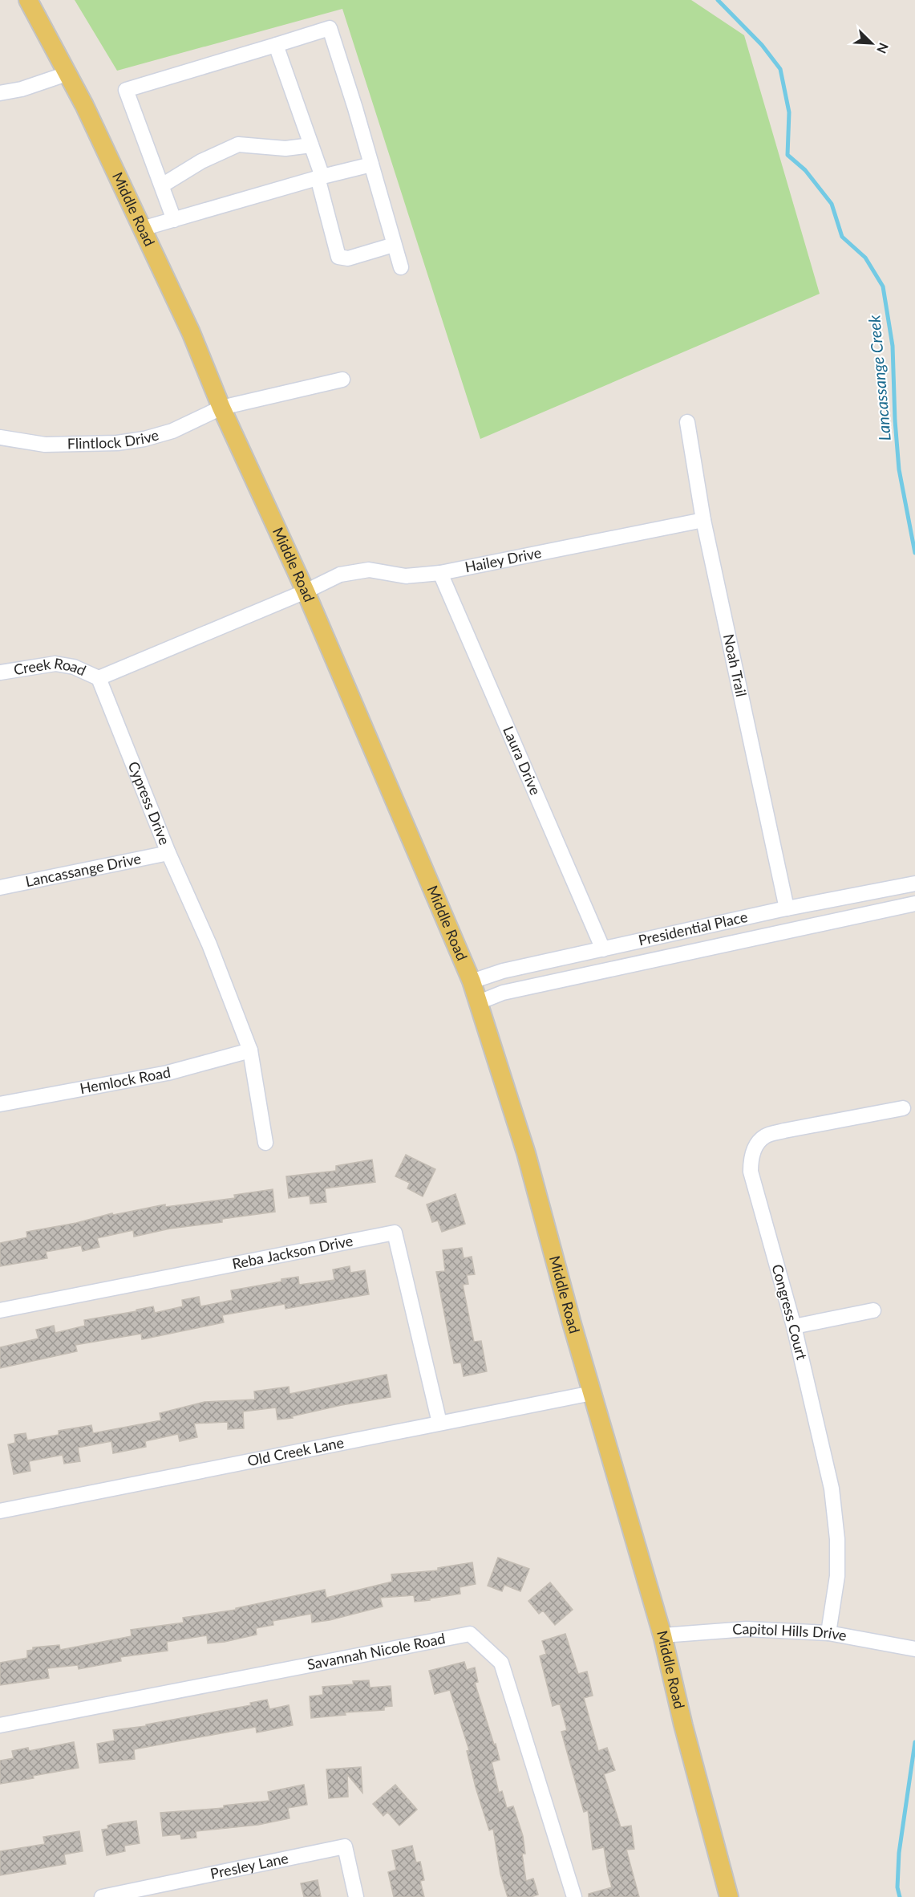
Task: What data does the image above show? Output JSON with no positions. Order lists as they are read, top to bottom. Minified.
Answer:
{"streets":{"main road":["Middle Road"],"street":["Flintlock Drive","Hailey Drive","Noah Trail","Creek Road","Laura Drive","Cypress Drive","Lancassange Drive","Presidential Place","Hemlock Road","Reba Jackson Drive","Congress Court","Old Creek Lane","Capitol Hills Drive","Savannah Nicole Road","Presley Lane"]},"crossings":[["Middle Road","Flintlock Drive"],["Middle Road","Hailey Drive"],["Middle Road","Presidential Place"],["Middle Road","Old Creek Lane"],["Middle Road","Capitol Hills Drive"],["Hailey Drive","Noah Trail"],["Hailey Drive","Laura Drive"],["Noah Trail","Presidential Place"],["Creek Road","Cypress Drive"],["Laura Drive","Presidential Place"],["Cypress Drive","Lancassange Drive"],["Cypress Drive","Hemlock Road"],["Reba Jackson Drive","Old Creek Lane"],["Congress Court","Capitol Hills Drive"]],"water":["Lancassange Creek"],"north":"bottom right"}
